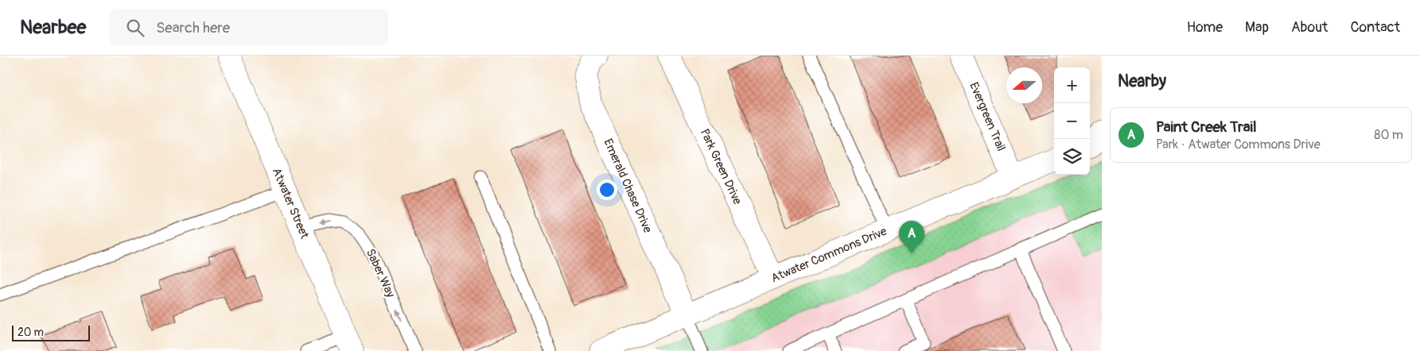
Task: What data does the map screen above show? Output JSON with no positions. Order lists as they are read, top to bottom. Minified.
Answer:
{"streets":{"street":["Evergreen Trail","Park Green Drive","Emerald Chase Drive","Atwater Street","Atwater Commons Drive"],"lane":["Saber Way"]},"crossings":[["Evergreen Trail","Atwater Commons Drive"],["Park Green Drive","Atwater Commons Drive"],["Emerald Chase Drive","Atwater Commons Drive"],["Atwater Street","Saber Way"]],"one_way":["Saber Way"],"scale_bar":"20 m","north":"left","page":{"header":"Nearbee","search":"Search here","nav":["Home","Map","About","Contact"],"heading":"Nearby","map_buttons":["+","−"],"list":[{"mark":"A","name":"Paint Creek Trail","note":"Park · Atwater Commons Drive","value":"80 m"}],"pins":"A","scale":"20 m"}}
